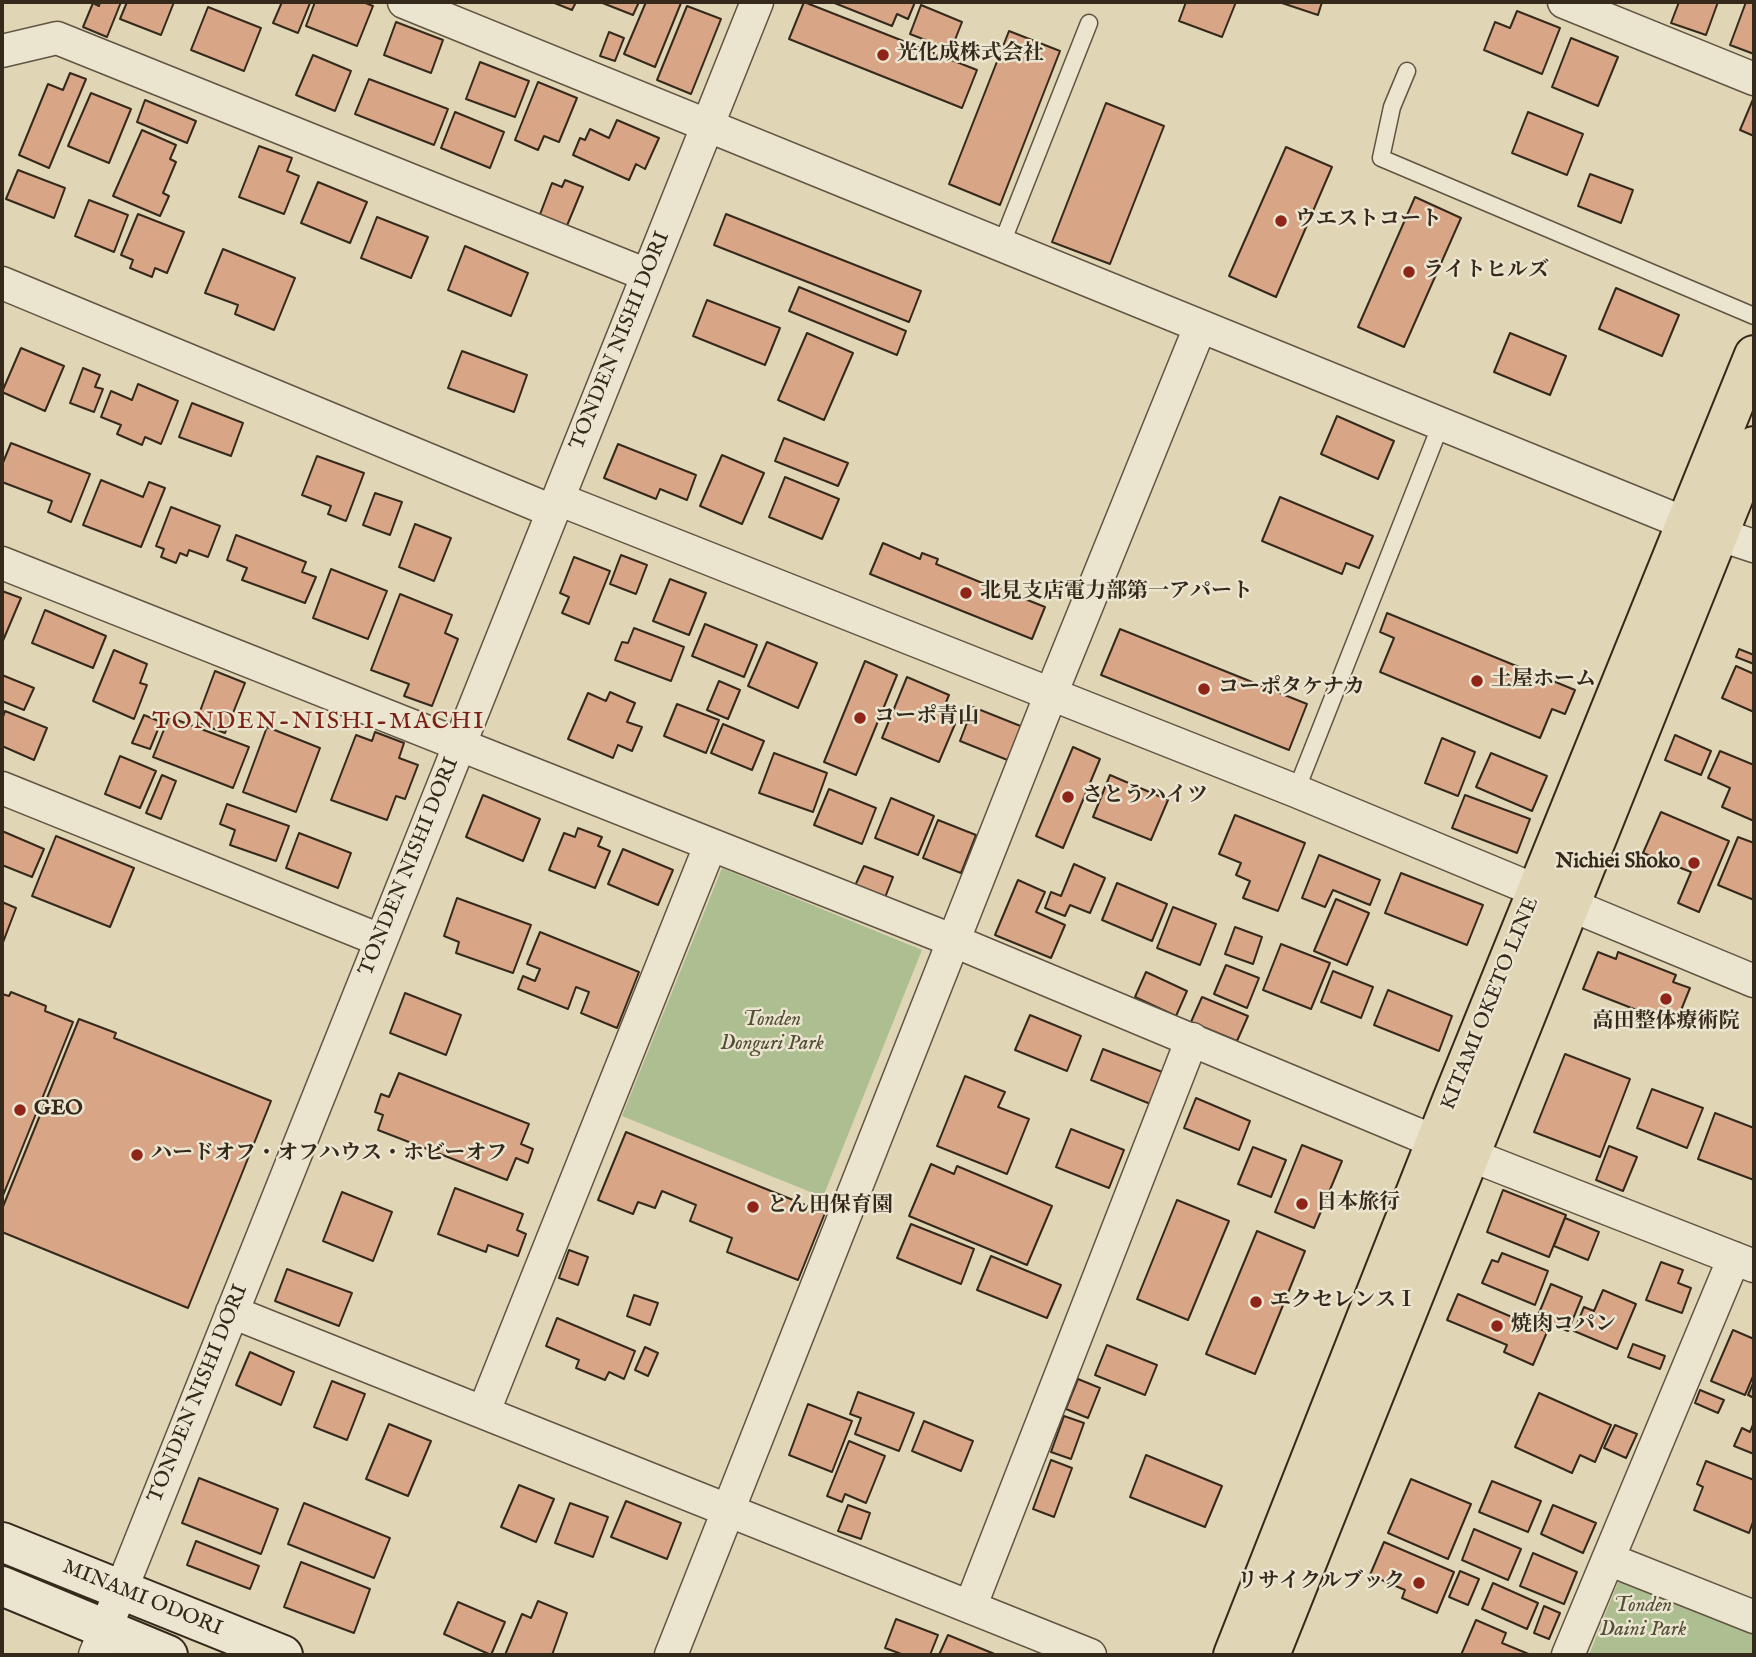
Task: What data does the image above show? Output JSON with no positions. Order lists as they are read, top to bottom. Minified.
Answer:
{"streets":{"main road":["KITAMI OKETO LINE"],"street":["TONDEN NISHI DORI","MINAMI ODORI"]},"crossings":[["TONDEN NISHI DORI","MINAMI ODORI"]],"districts":["TONDEN-NISHI-MACHI"],"parks":["Tonden Donguri Park","Tonden Daini Park"],"places":["光化成株式会社","ウエストコート","ライトヒルズ","北見支店電力部第一アパート","土屋ホーム","コーポタケナカ","コーポ青山","さとうハイツ","Nichiei Shoko","高田整体療術院","GEO","ハードオフ・オフハウス・ホビーオフ","日本旅行","とん田保育園","エクセレンスⅠ","焼肉コパン","リサイクルブック"]}
